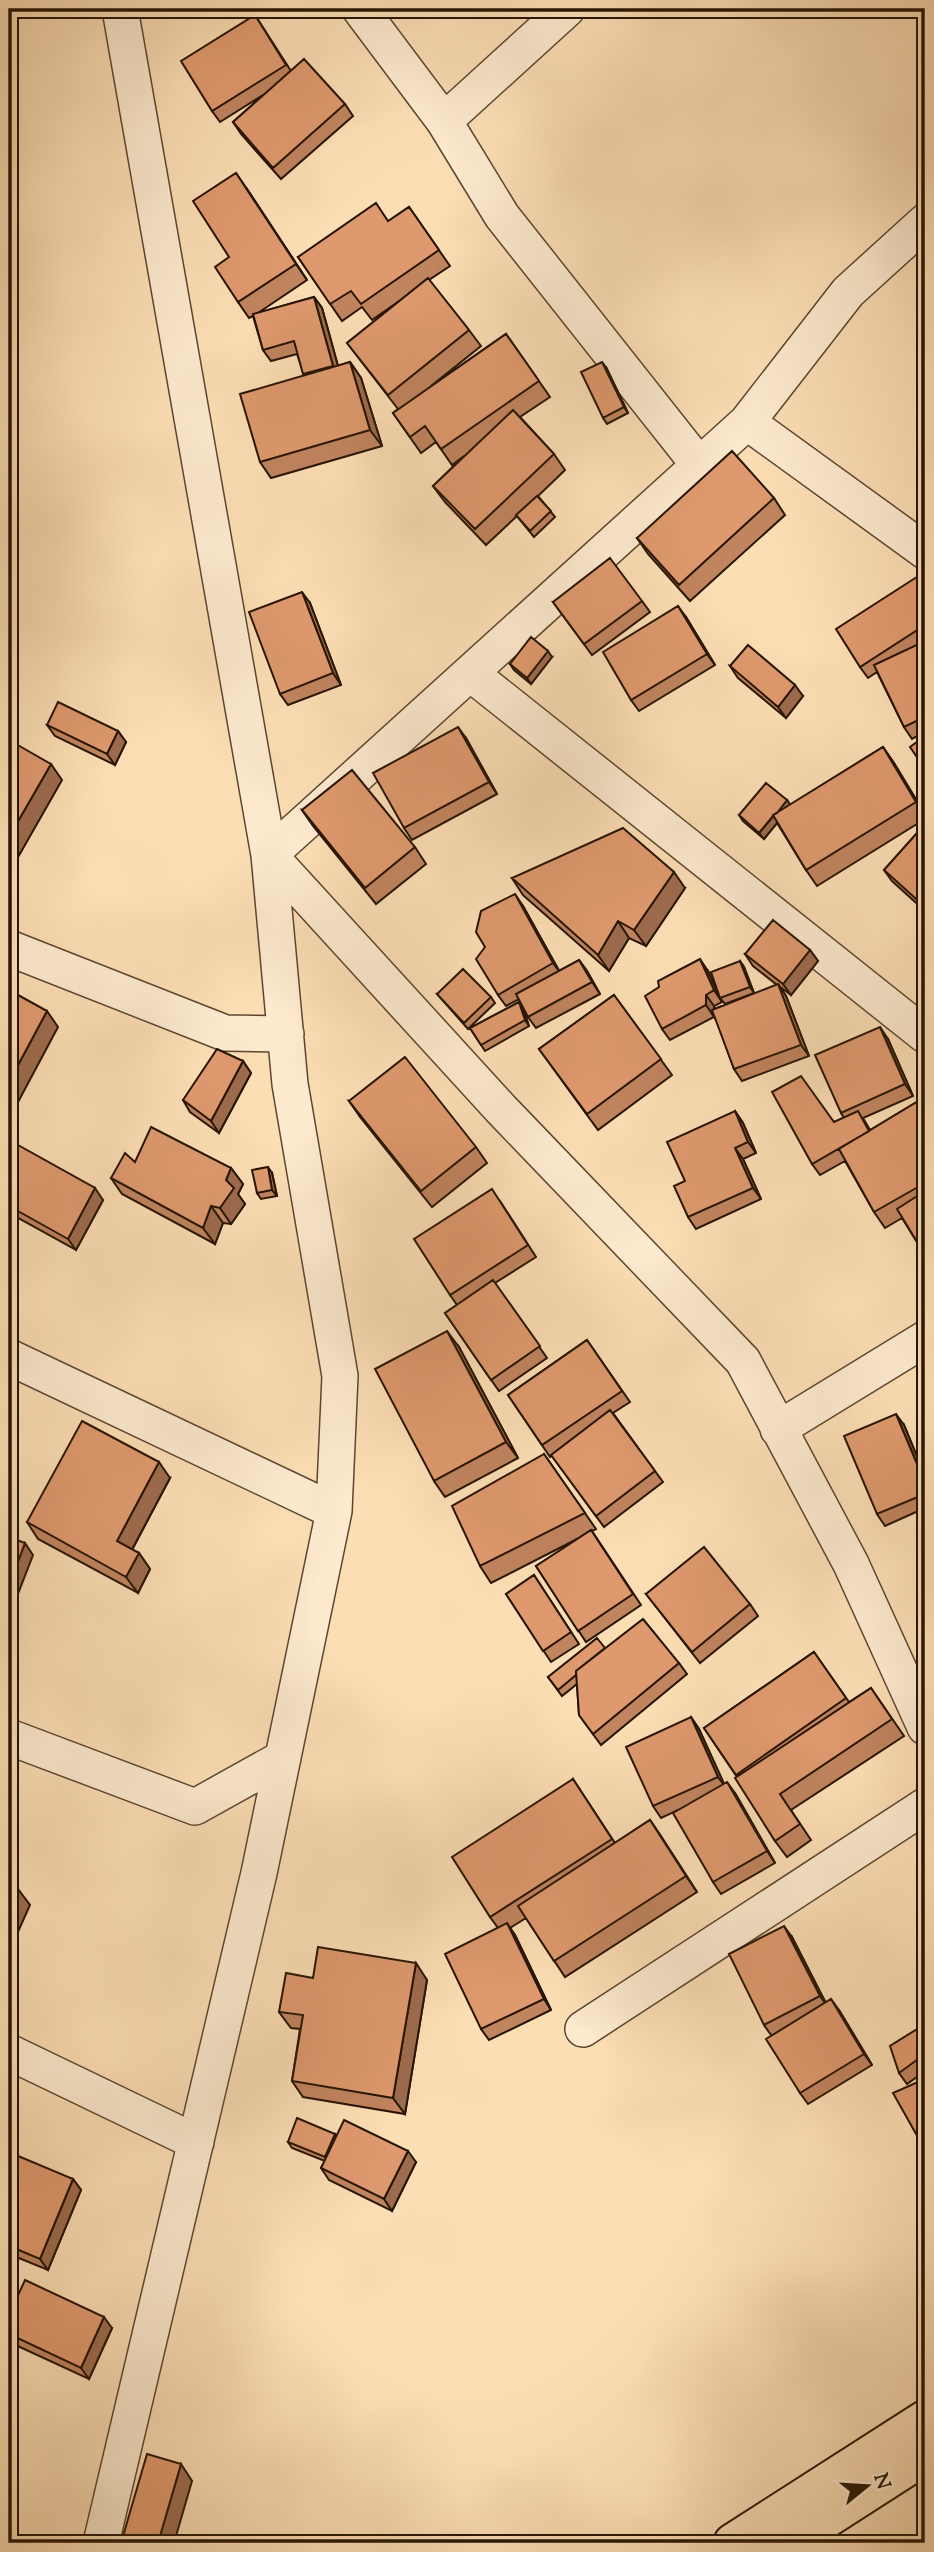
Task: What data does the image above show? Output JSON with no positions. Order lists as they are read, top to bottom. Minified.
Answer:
{"north":"right"}
